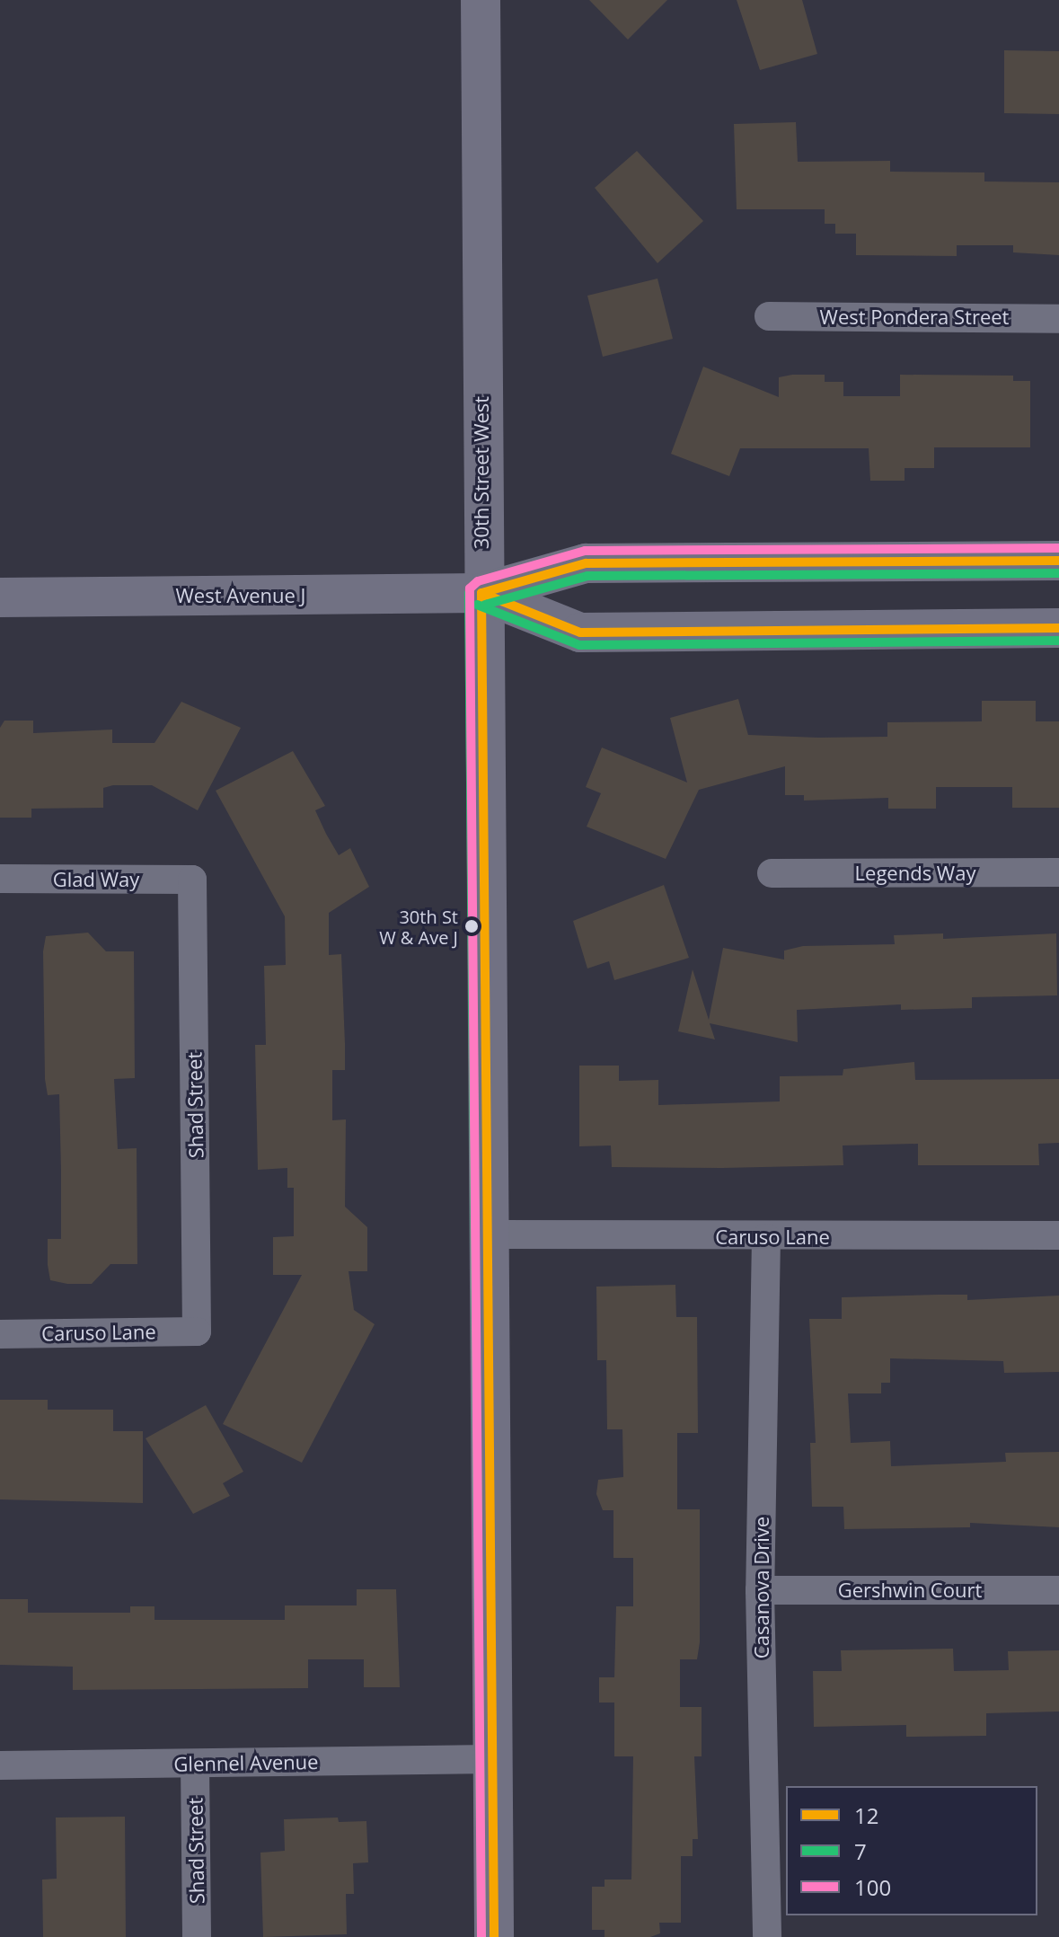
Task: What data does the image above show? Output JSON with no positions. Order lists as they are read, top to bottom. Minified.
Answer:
{"streets":{"main road":["30th Street West","West Avenue J"],"street":["West Pondera Street","Legends Way","Glad Way","Shad Street","Caruso Lane","Casanova Drive","Gershwin Court","Glennel Avenue"]},"crossings":[["30th Street West","West Avenue J"],["30th Street West","Caruso Lane"],["30th Street West","Glennel Avenue"],["Glad Way","Shad Street"],["Shad Street","Caruso Lane"],["Shad Street","Glennel Avenue"],["Caruso Lane","Casanova Drive"],["Casanova Drive","Gershwin Court"]],"places":["30th St W & Ave J"],"lines":["transit line 100","transit line 12","transit line 7"],"legend":["12","7","100"]}
